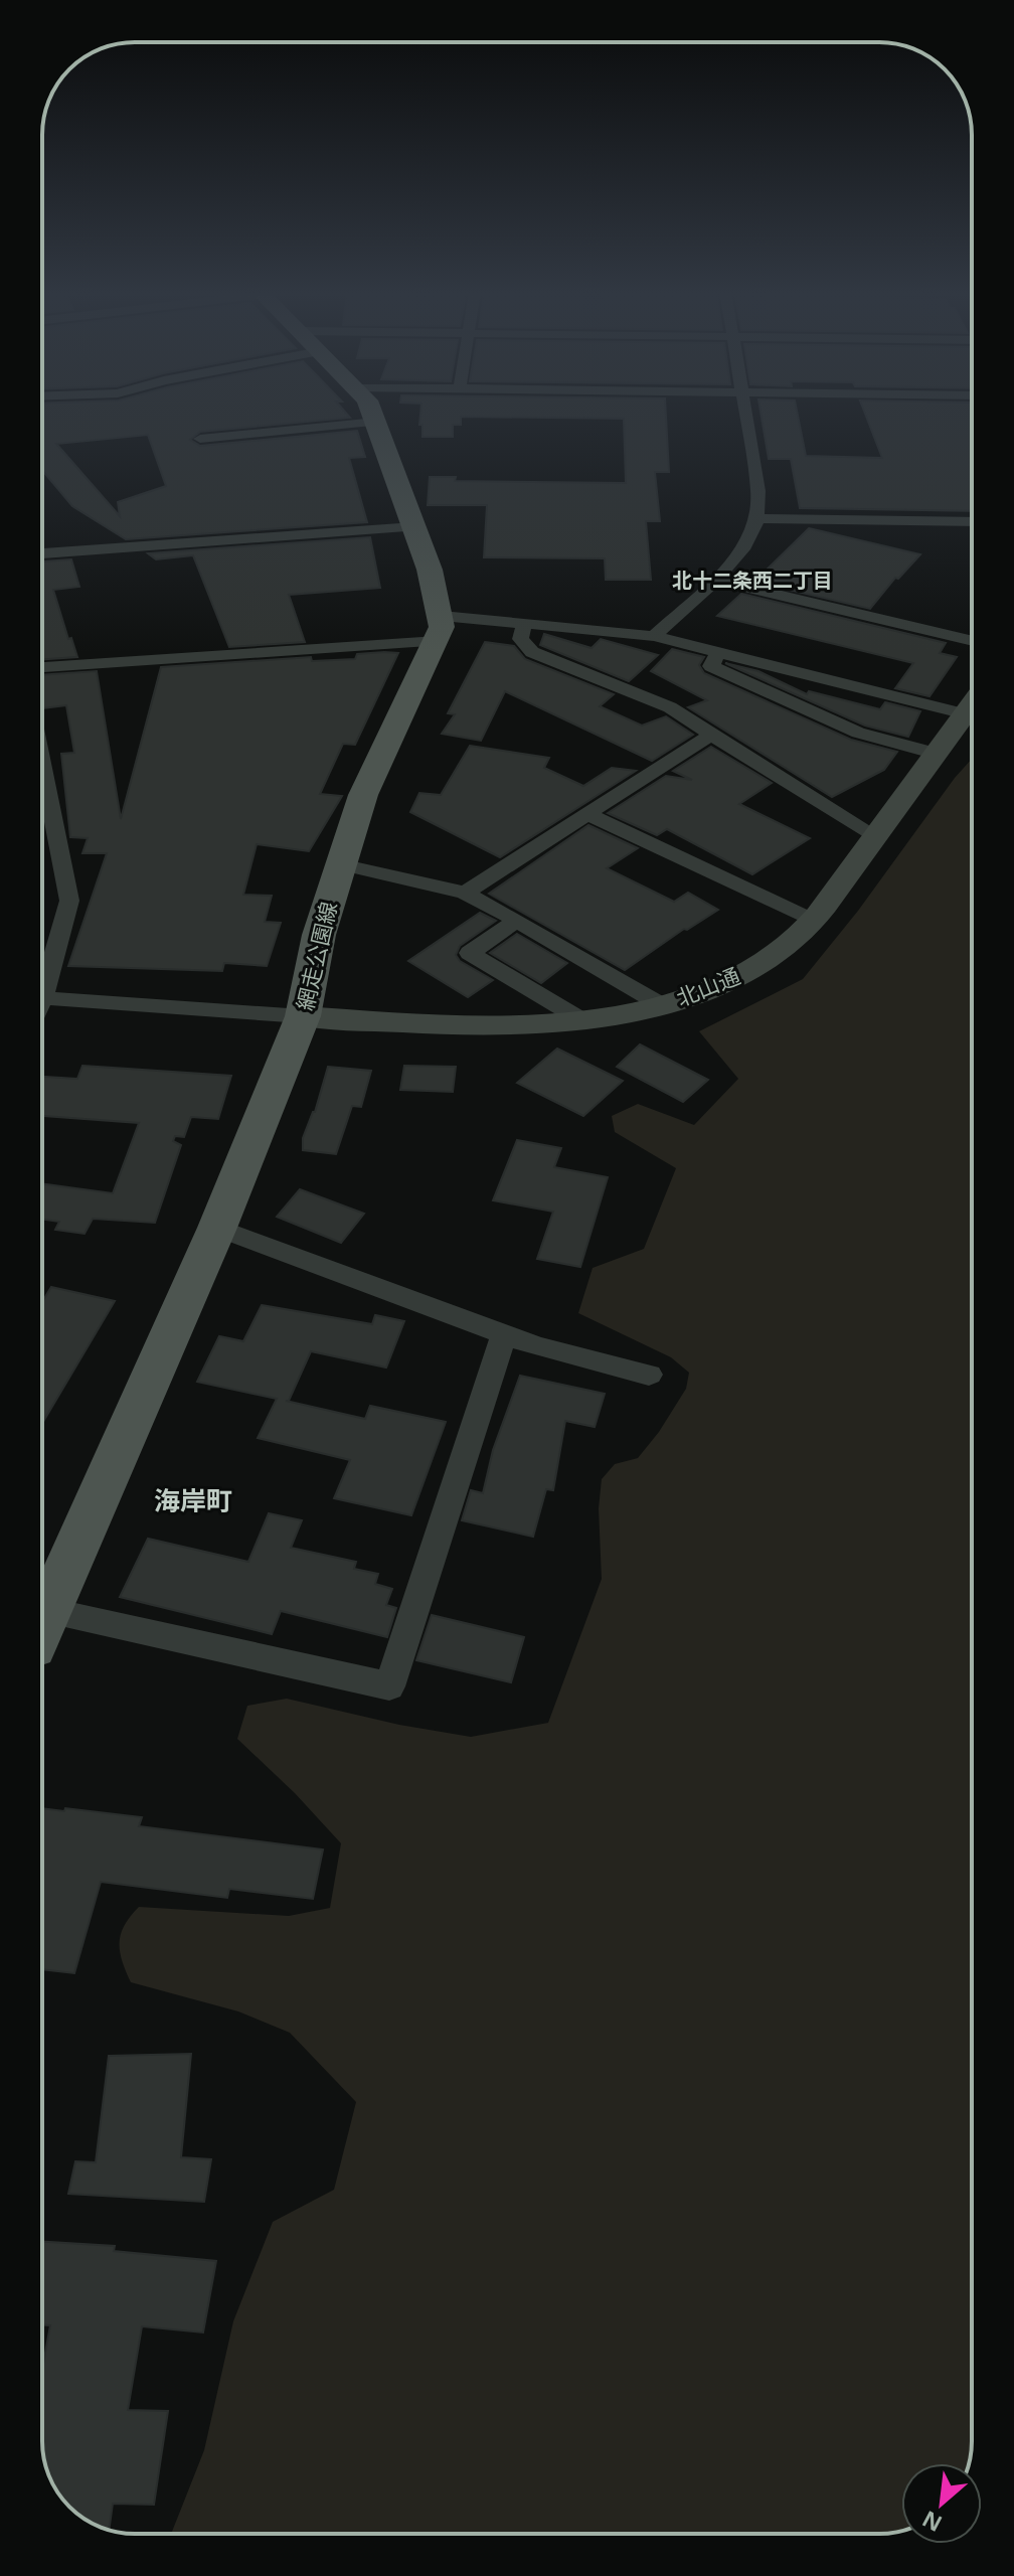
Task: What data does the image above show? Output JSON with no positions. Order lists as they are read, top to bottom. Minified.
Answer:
{"streets":{"main road":["網走公園線"],"street":["北山通"]},"crossings":[["網走公園線","北山通"]],"districts":["北十二条西二丁目","海岸町"],"north":"bottom left"}
